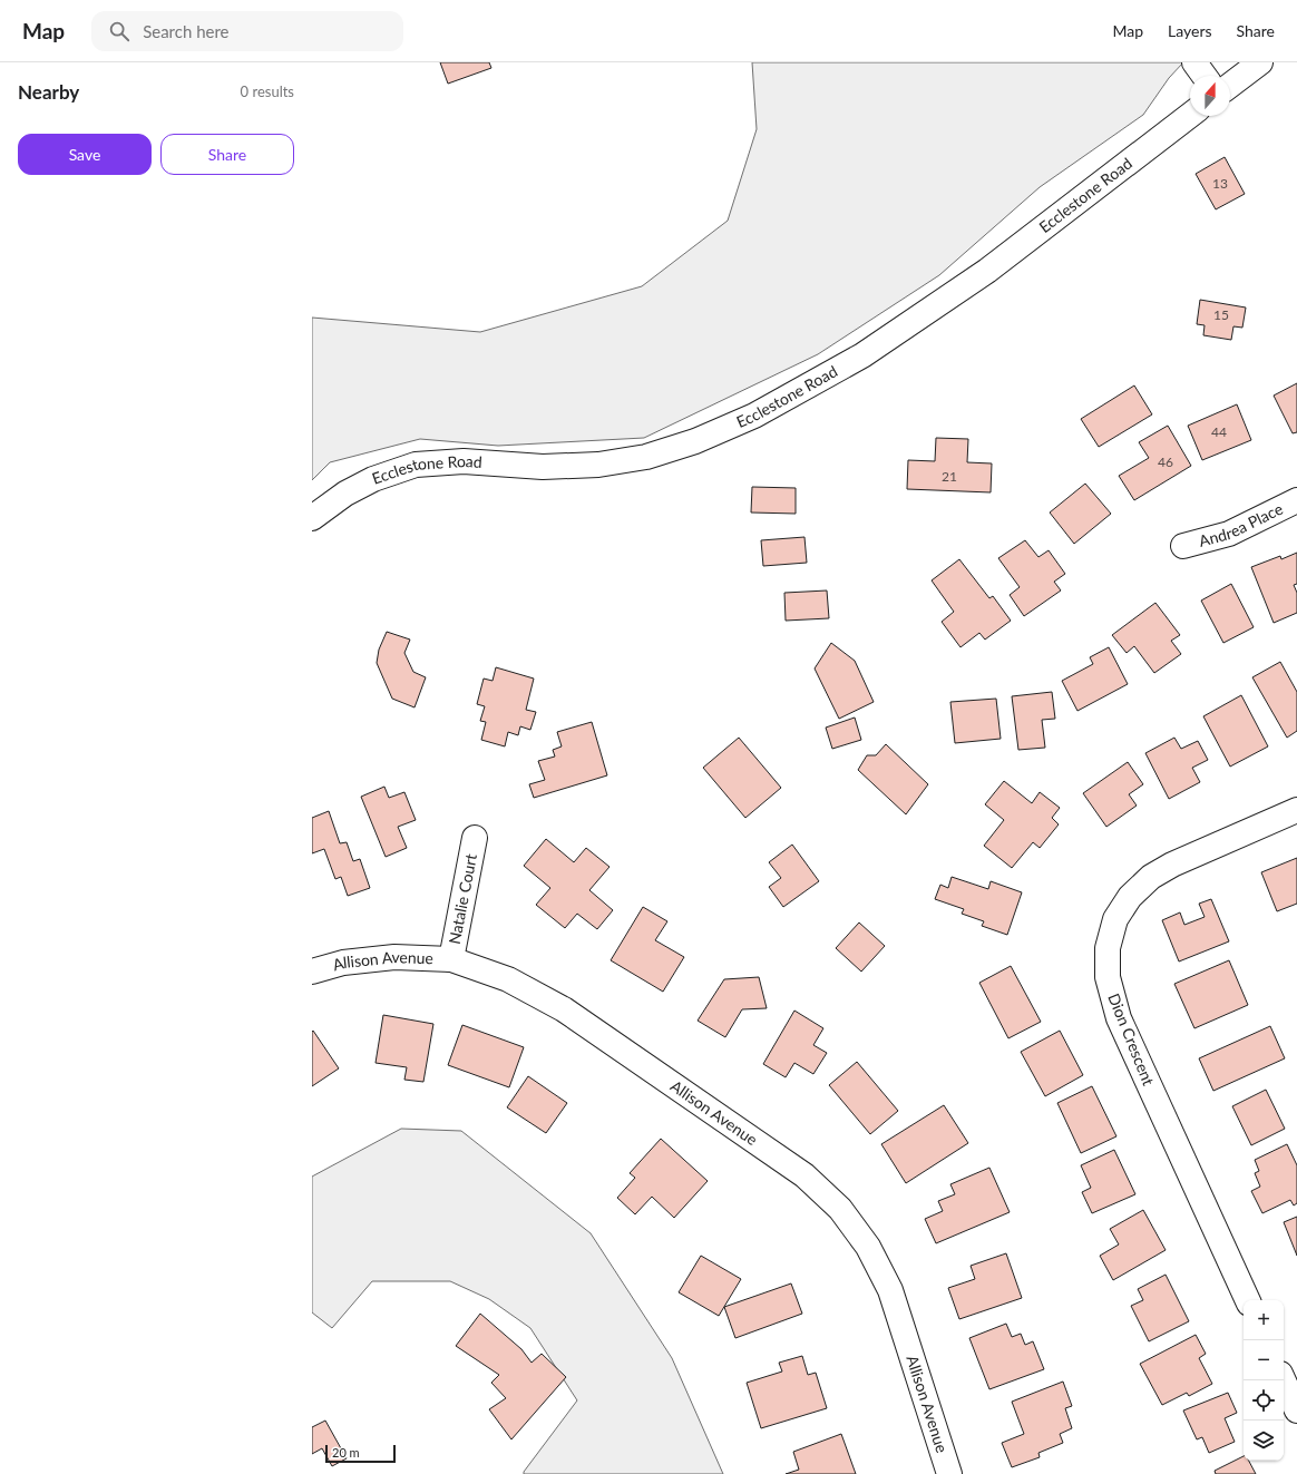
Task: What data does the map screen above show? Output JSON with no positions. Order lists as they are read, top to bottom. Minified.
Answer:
{"streets":{"street":["Ecclestone Road","Andrea Place","Natalie Court","Allison Avenue","Dion Crescent"]},"crossings":[["Natalie Court","Allison Avenue"]],"house_numbers":["13","15","44","46","21"],"scale_bar":"20 m","north":"top","page":{"header":"Map","search":"Search here","nav":["Map","Layers","Share"],"heading":["Nearby","0 results"],"buttons":["Save","Share"],"map_buttons":["+","−"],"scale":"20 m"}}
